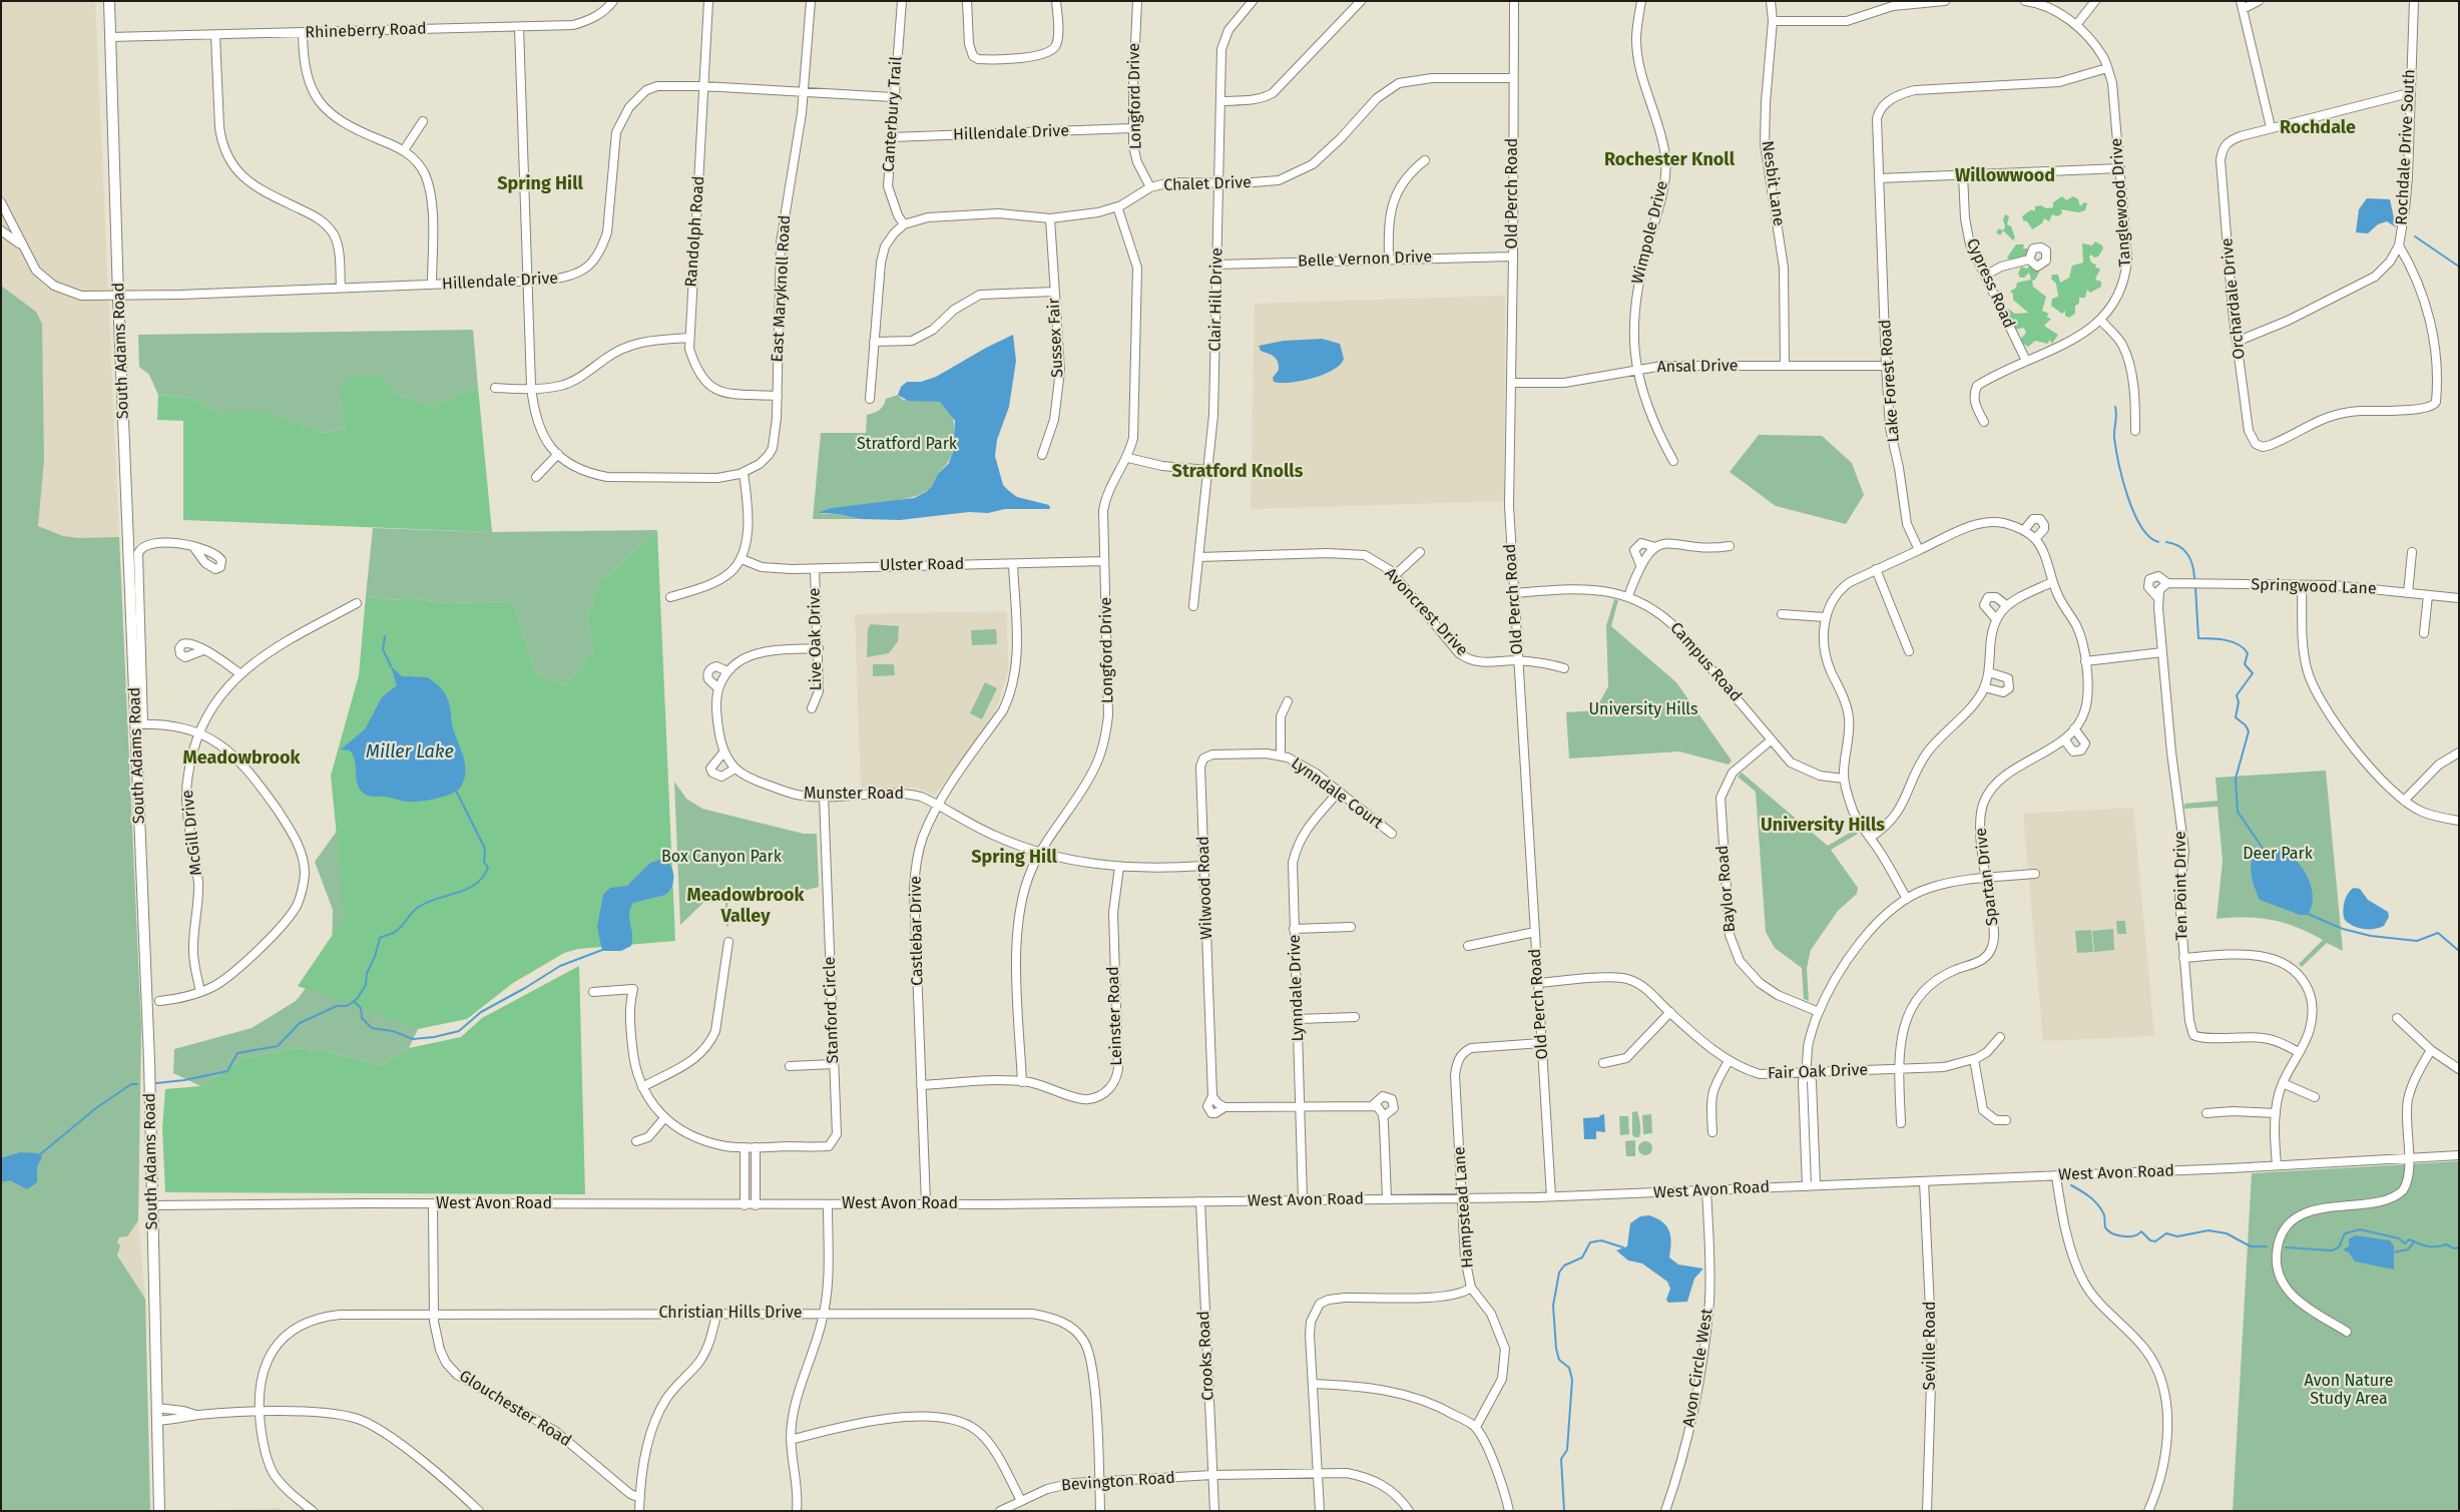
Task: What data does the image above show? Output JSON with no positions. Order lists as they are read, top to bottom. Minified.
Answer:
{"streets":{"main road":["South Adams Road"],"street":["Rhineberry Road","Longford Drive","Canterbury Trail","Hillendale Drive","Rochdale Drive South","Nesbit Lane","Chalet Drive","Old Perch Road","Tanglewood Drive","Randolph Road","Wimpole Drive","Belle Vernon Drive","Cypress Road","East Maryknoll Road","Orchardale Drive","Clair Hill Drive","Sussex Fair","Ansal Drive","Lake Forest Road","Ulster Road","Springwood Lane","Avoncrest Drive","Live Oak Drive","Campus Road","Lynndale Court","Munster Road","McGill Drive","Spartan Drive","Ten Point Drive","Wilwood Road","Baylor Road","Castlebar Drive","Lynndale Drive","Stanford Circle","Leinster Road","Fair Oak Drive","West Avon Road","Hampstead Lane","Christian Hills Drive","Seville Road","Crooks Road","Avon Circle West","Glouchester Road","Bevington Road"]},"crossings":[["Rhineberry Road","South Adams Road"],["Longford Drive","Hillendale Drive"],["Longford Drive","Chalet Drive"],["Longford Drive","Ulster Road"],["Longford Drive","Munster Road"],["Longford Drive","Leinster Road"],["Canterbury Trail","Hillendale Drive"],["Canterbury Trail","Chalet Drive"],["Hillendale Drive","Randolph Road"],["Hillendale Drive","East Maryknoll Road"],["Hillendale Drive","South Adams Road"],["Rochdale Drive South","Orchardale Drive"],["Nesbit Lane","Ansal Drive"],["Chalet Drive","Old Perch Road"],["Chalet Drive","Clair Hill Drive"],["Chalet Drive","Sussex Fair"],["Old Perch Road","Belle Vernon Drive"],["Old Perch Road","Ansal Drive"],["Old Perch Road","Avoncrest Drive"],["Old Perch Road","Campus Road"],["Old Perch Road","Fair Oak Drive"],["Old Perch Road","West Avon Road"],["Old Perch Road","Hampstead Lane"],["Tanglewood Drive","Cypress Road"],["Tanglewood Drive","Lake Forest Road"],["Randolph Road","East Maryknoll Road"],["Wimpole Drive","Ansal Drive"],["Belle Vernon Drive","Clair Hill Drive"],["Clair Hill Drive","Avoncrest Drive"],["South Adams Road","West Avon Road"],["Ansal Drive","Lake Forest Road"],["Lake Forest Road","Spartan Drive"],["Ulster Road","Live Oak Drive"],["Ulster Road","Castlebar Drive"],["Springwood Lane","Ten Point Drive"],["Live Oak Drive","Munster Road"],["Campus Road","Baylor Road"],["Lynndale Court","Wilwood Road"],["Lynndale Court","Lynndale Drive"],["Munster Road","Wilwood Road"],["Munster Road","Castlebar Drive"],["Munster Road","Stanford Circle"],["Munster Road","Leinster Road"],["Spartan Drive","Fair Oak Drive"],["Wilwood Road","Lynndale Drive"],["Wilwood Road","West Avon Road"],["Castlebar Drive","Leinster Road"],["Castlebar Drive","West Avon Road"],["Lynndale Drive","West Avon Road"],["West Avon Road","Hampstead Lane"],["West Avon Road","Seville Road"],["West Avon Road","Crooks Road"],["West Avon Road","Avon Circle West"],["West Avon Road","Glouchester Road"],["Christian Hills Drive","Glouchester Road"],["Christian Hills Drive","Bevington Road"],["Crooks Road","Bevington Road"]],"districts":["Rochdale","Rochester Knoll","Willowwood","Spring Hill","Stratford Knolls","Meadowbrook","University Hills","Spring Hill","Meadowbrook Valley"],"water":["Miller Lake"],"parks":["Stratford Park","University Hills","Deer Park","Box Canyon Park","Avon Nature Study Area"]}
